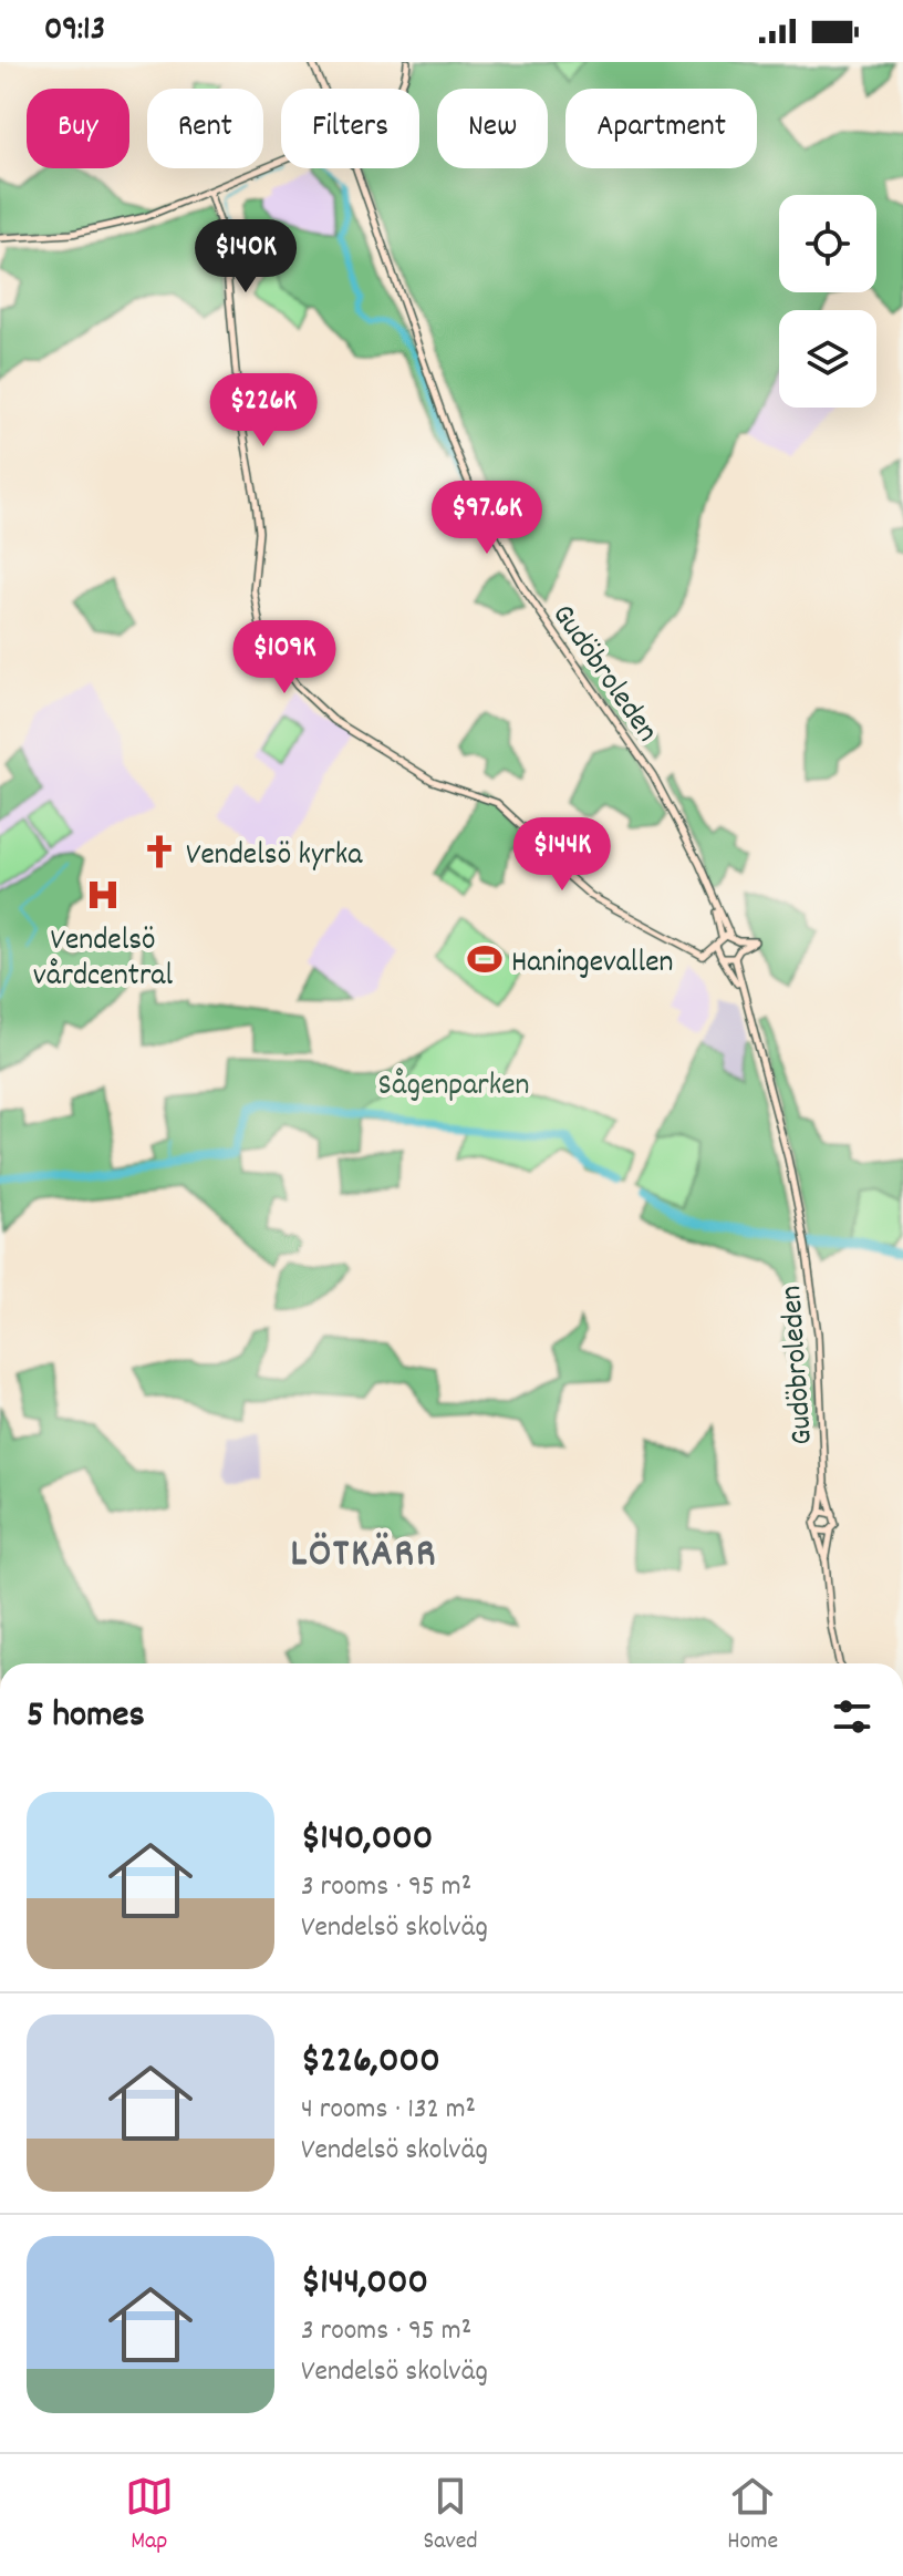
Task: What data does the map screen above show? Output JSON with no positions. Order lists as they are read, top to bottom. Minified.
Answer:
{"streets":{"main road":["Gudöbroleden"]},"districts":["LÖTKÄRR"],"parks":["Sågenparken"],"places":{"church":["Vendelsö kyrka"],"hospital":["Vendelsö vårdcentral"],"sports":["Haningevallen"]},"page":{"status":"09:13","chip":["Buy","Rent","Filters","New","Apartment"],"price":["$140K","$226K","$97.6K","$109K","$144K"],"heading":"5 homes","list":[{"name":"$140,000","note":"3 rooms · 95 m² · Vendelsö skolväg"},{"name":"$226,000","note":"4 rooms · 132 m² · Vendelsö skolväg"},{"name":"$144,000","note":"3 rooms · 95 m² · Vendelsö skolväg"}],"tabs":["Map","Saved","Home"]}}
